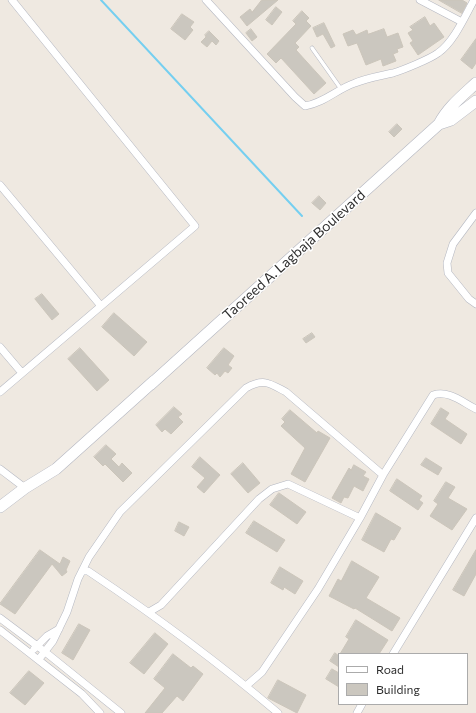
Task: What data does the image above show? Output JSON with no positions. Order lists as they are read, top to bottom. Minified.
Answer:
{"streets":{"street":["Taoreed A. Lagbaja Boulevard"]},"legend":["Road","Building"]}
